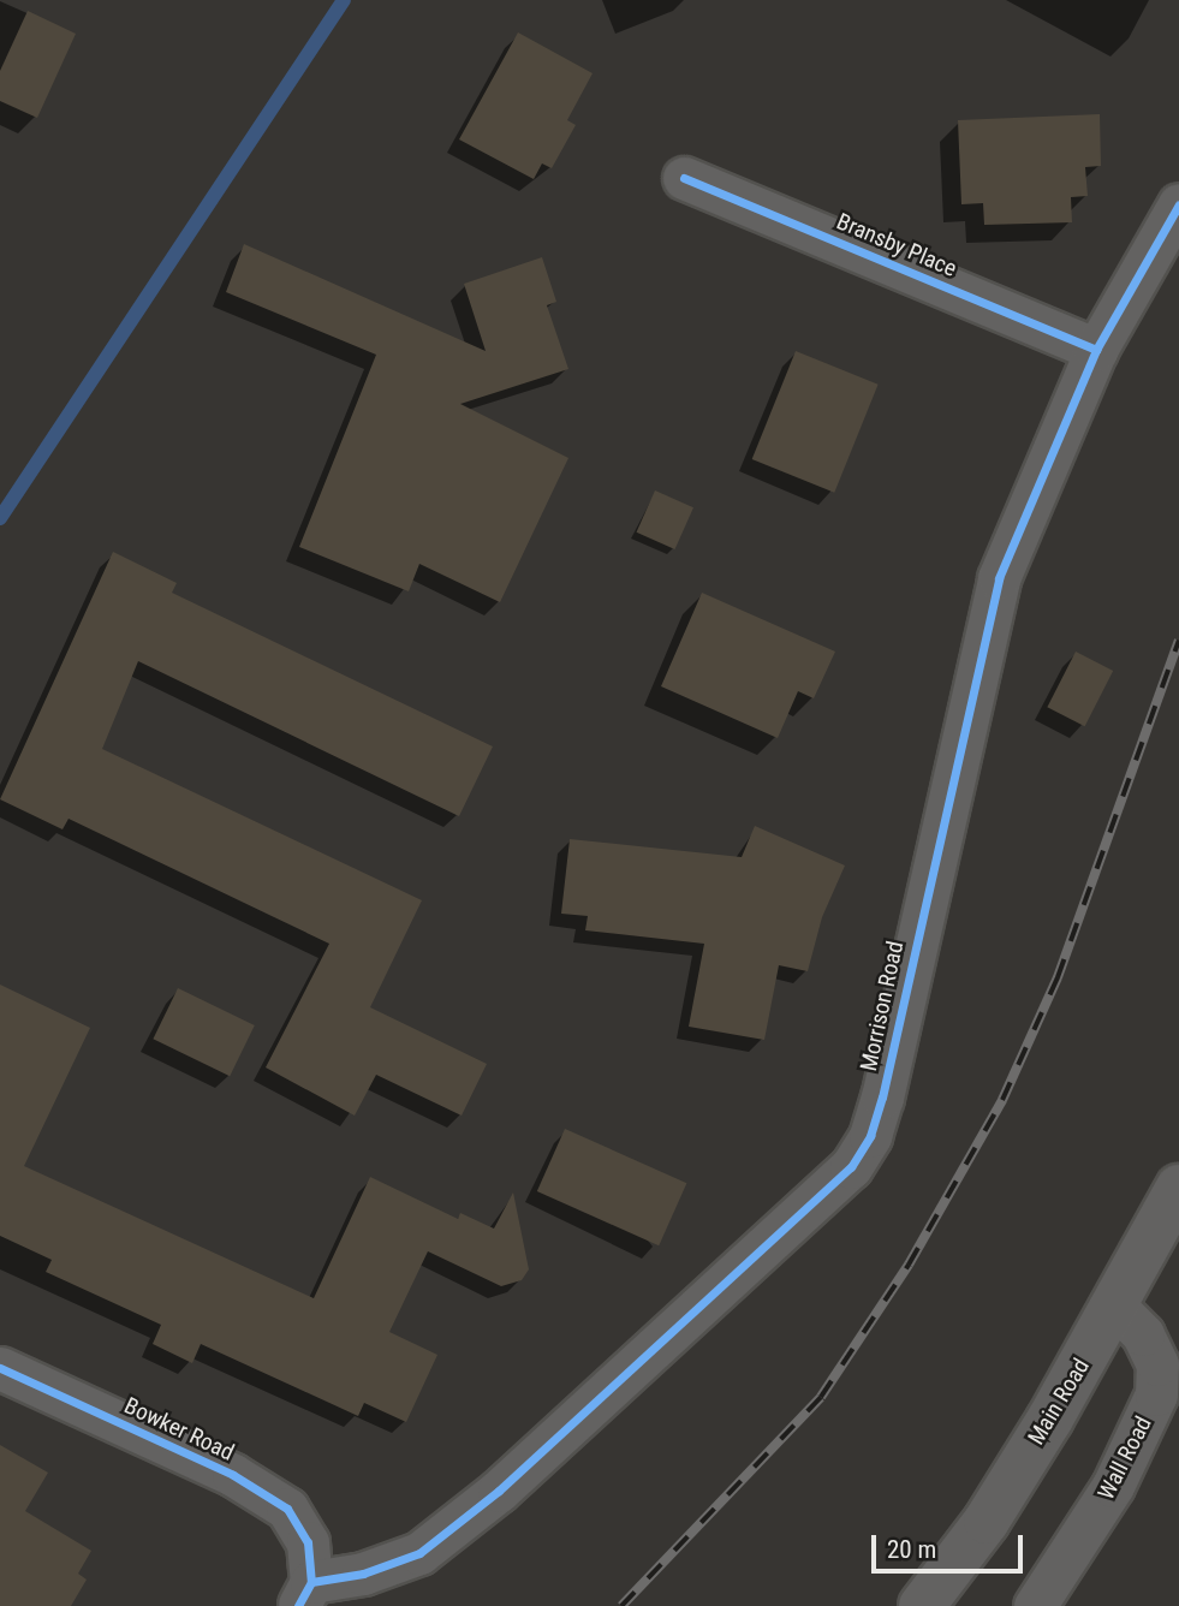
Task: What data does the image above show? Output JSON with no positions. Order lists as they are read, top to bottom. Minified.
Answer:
{"streets":{"main road":["Main Road"],"street":["Bransby Place","Morrison Road","Bowker Road","Wall Road"]},"crossings":[["Bransby Place","Morrison Road"],["Morrison Road","Bowker Road"],["Main Road","Wall Road"]],"scale_bar":"20 m"}
